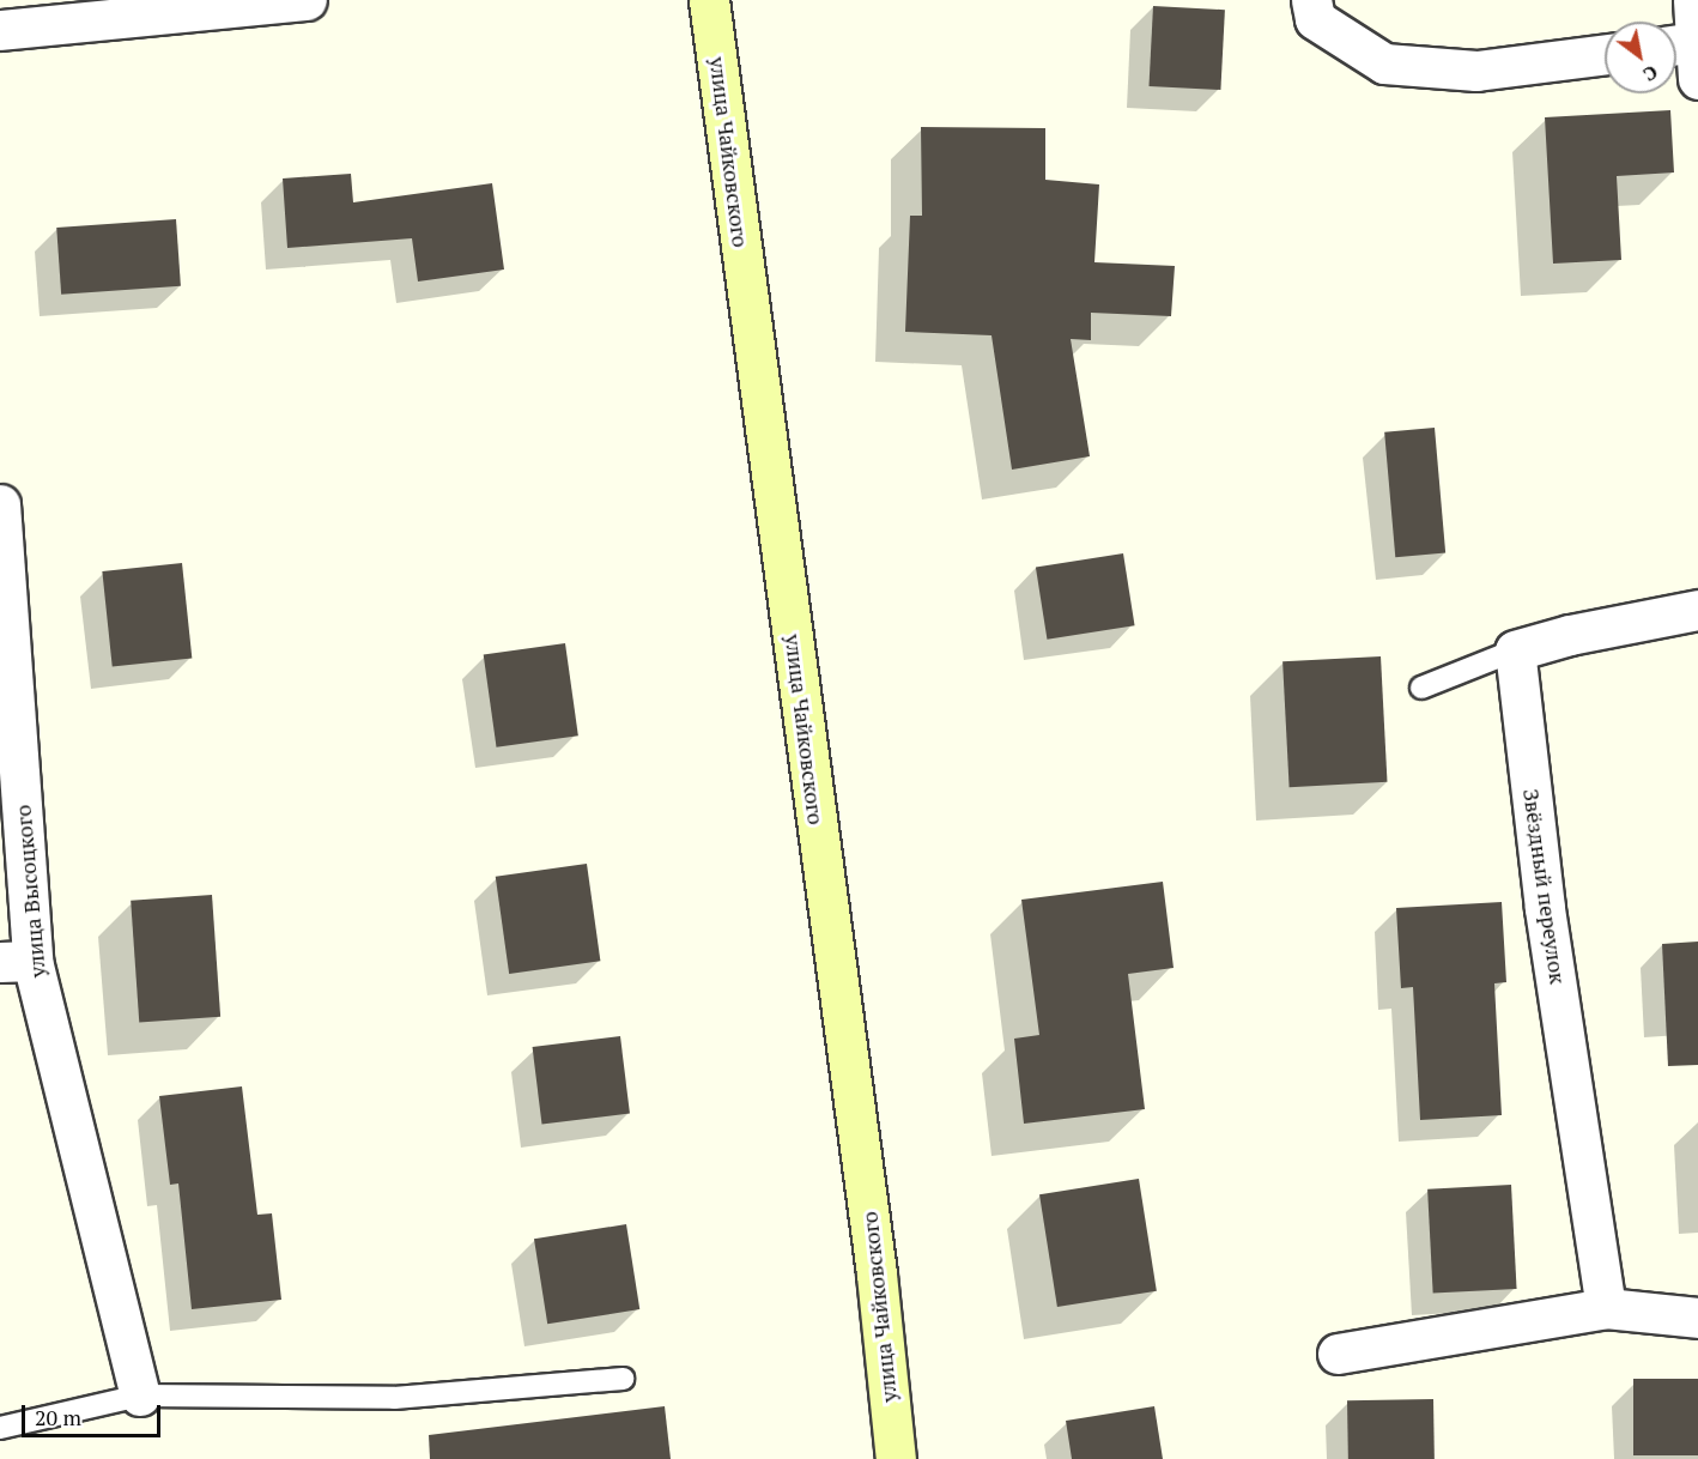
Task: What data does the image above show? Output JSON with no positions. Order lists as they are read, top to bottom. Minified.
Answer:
{"streets":{"main road":["улица Чайковского"],"street":["Звёздный переулок","улица Высоцкого"]},"scale_bar":"20 m","north":"bottom right"}
